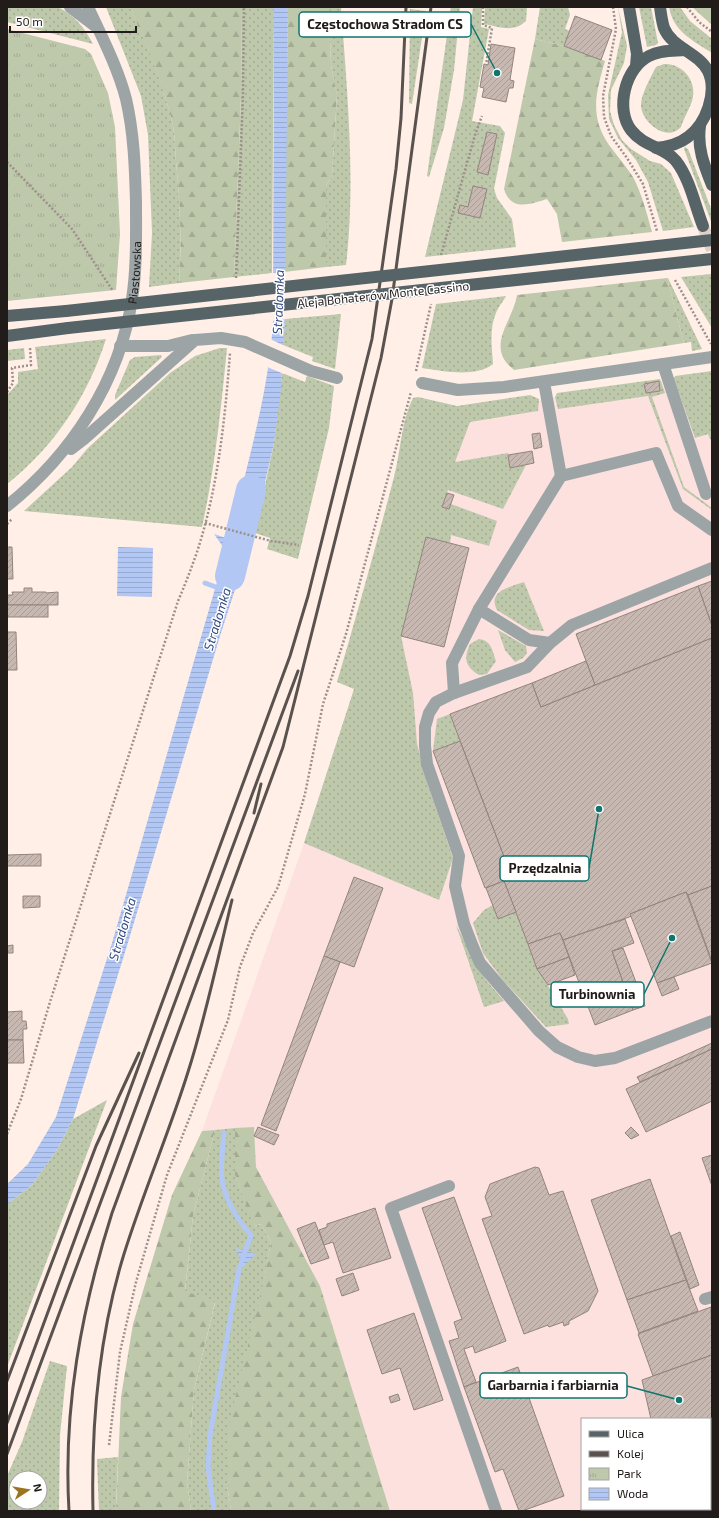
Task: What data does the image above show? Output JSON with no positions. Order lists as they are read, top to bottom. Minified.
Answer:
{"streets":{"main road":["Aleja Bohaterów Monte Cassino"],"street":["Piastowska"]},"water":["Stradomka"],"places":["Częstochowa Stradom CS","Przędzalnia","Turbinownia","Garbarnia i farbiarnia"],"legend":["Ulica","Kolej","Park","Woda"],"scale_bar":"50 m","north":"right"}
